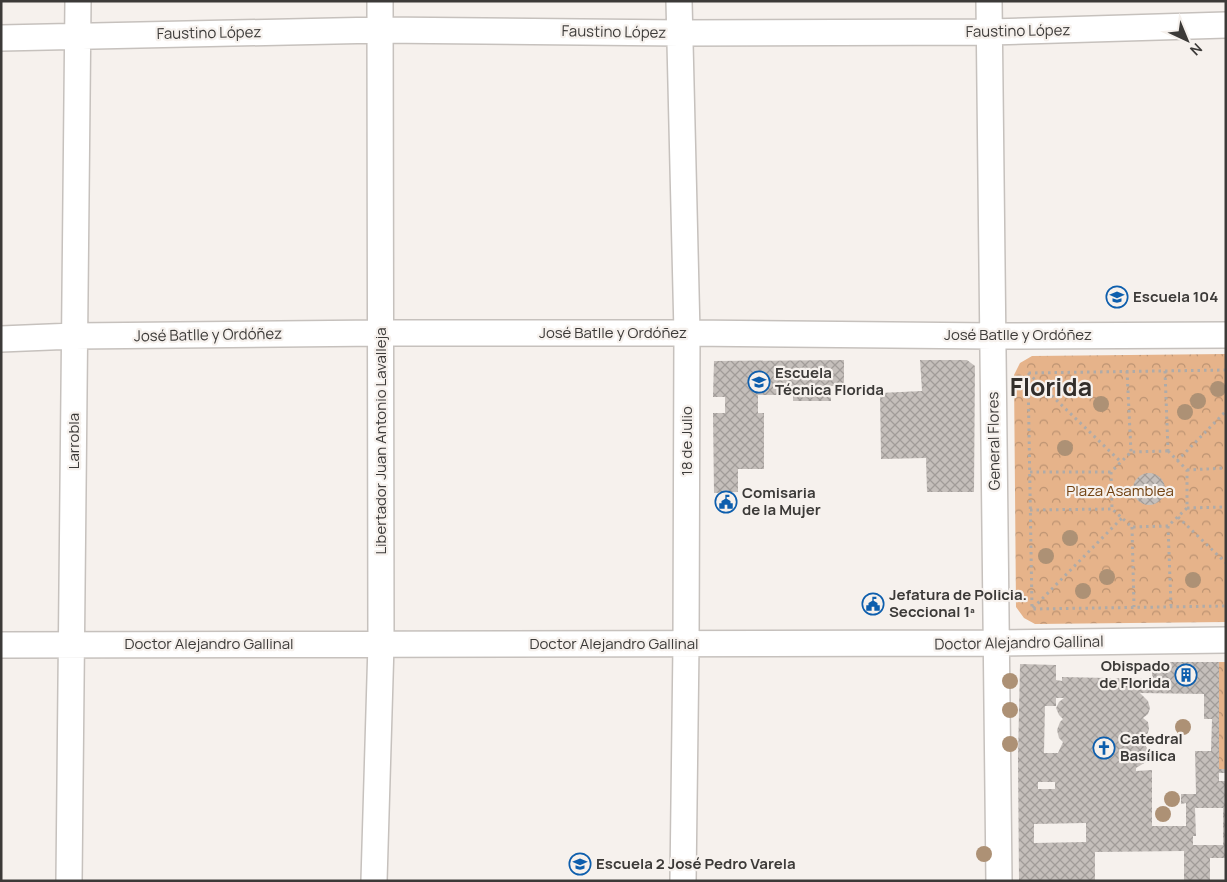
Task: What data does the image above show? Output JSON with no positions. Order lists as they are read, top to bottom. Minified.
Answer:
{"streets":{"street":["Faustino López","José Batlle y Ordóñez","Larrobla","Libertador Juan Antonio Lavalleja","18 de Julio","General Flores","Doctor Alejandro Gallinal"]},"crossings":[["Faustino López","Larrobla"],["Faustino López","Libertador Juan Antonio Lavalleja"],["Faustino López","18 de Julio"],["Faustino López","General Flores"],["José Batlle y Ordóñez","Larrobla"],["José Batlle y Ordóñez","Libertador Juan Antonio Lavalleja"],["José Batlle y Ordóñez","18 de Julio"],["José Batlle y Ordóñez","General Flores"],["Larrobla","Doctor Alejandro Gallinal"],["Libertador Juan Antonio Lavalleja","Doctor Alejandro Gallinal"],["18 de Julio","Doctor Alejandro Gallinal"],["General Flores","Doctor Alejandro Gallinal"]],"districts":["Florida"],"parks":["Plaza Asamblea"],"places":{"school or university":["Escuela 104","Escuela Técnica Florida","Escuela 2 José Pedro Varela"],"public building":["Comisaria de la Mujer","Jefatura de Policia. Seccional 1ª"],"building":["Obispado de Florida"],"church":["Catedral Basílica"]},"north":"bottom right"}
